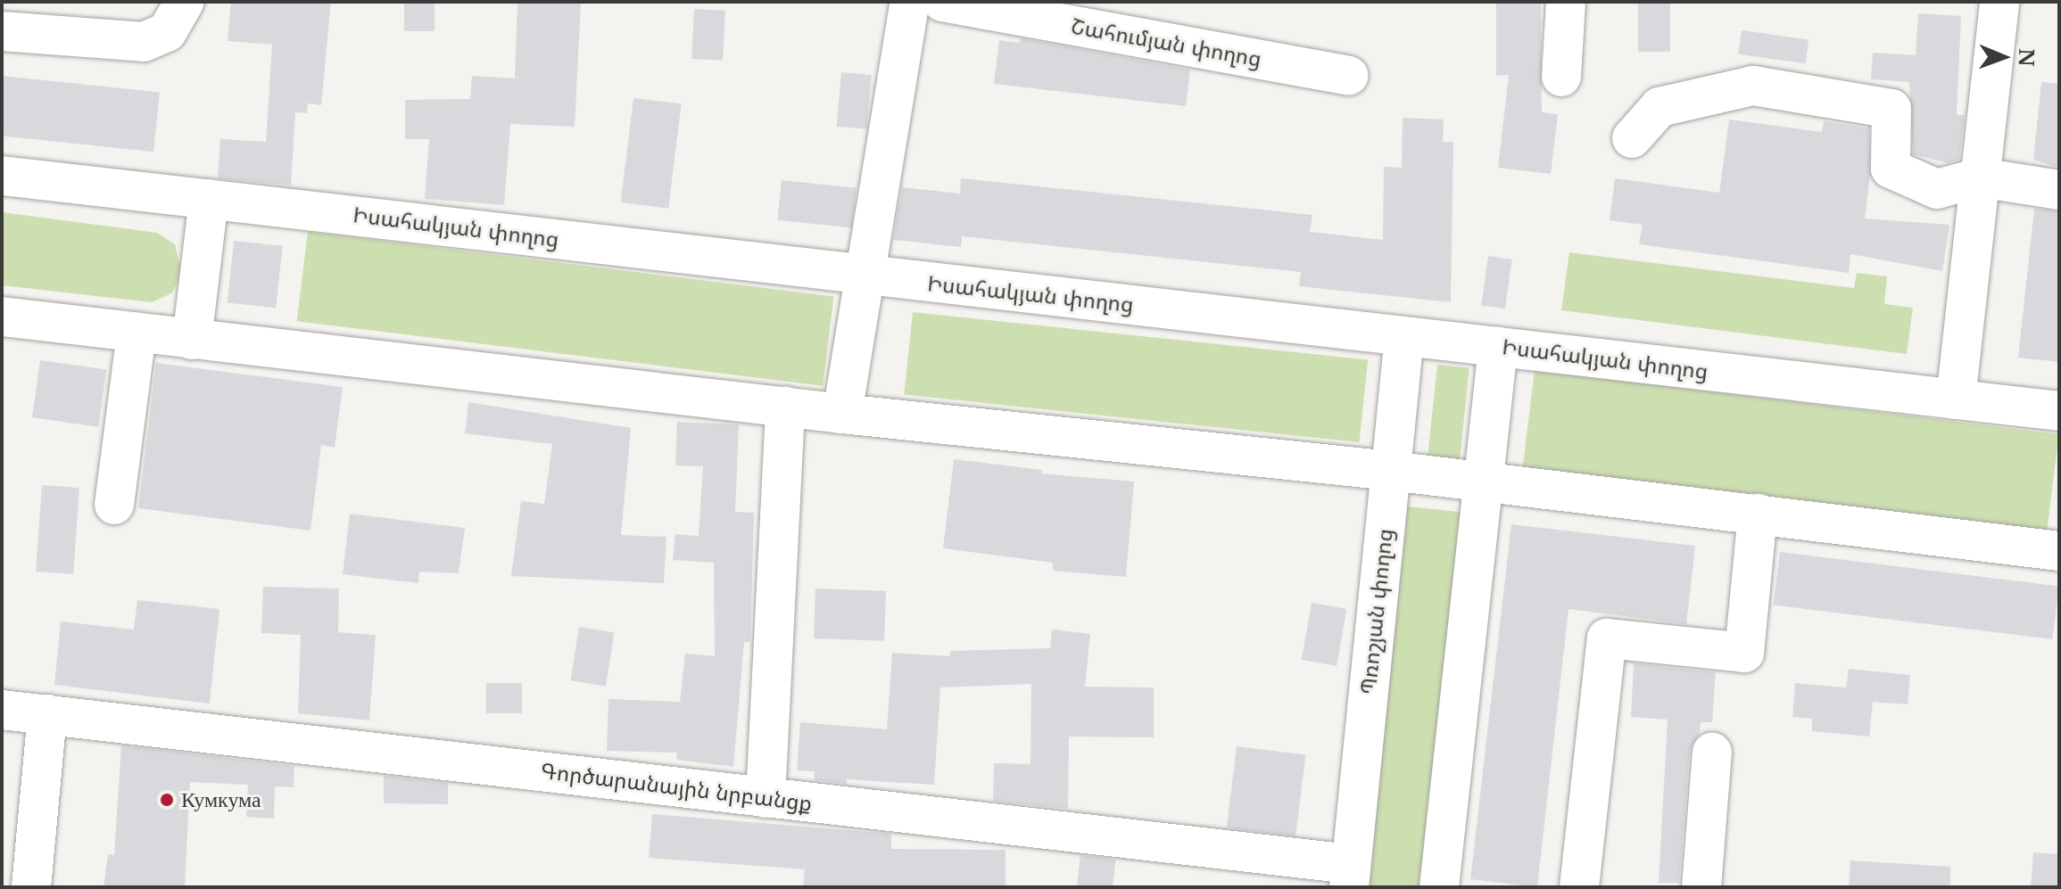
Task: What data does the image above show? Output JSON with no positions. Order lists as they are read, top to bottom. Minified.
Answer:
{"streets":{"street":["Շահումյան փողոց","Իսահակյան փողոց","Պռոշյան փողոց","Գործարանային նրբանցք"]},"crossings":[["Իսահակյան փողոց","Պռոշյան փողոց"],["Պռոշյան փողոց","Գործարանային նրբանցք"]],"places":["Кумкума"],"north":"right"}
